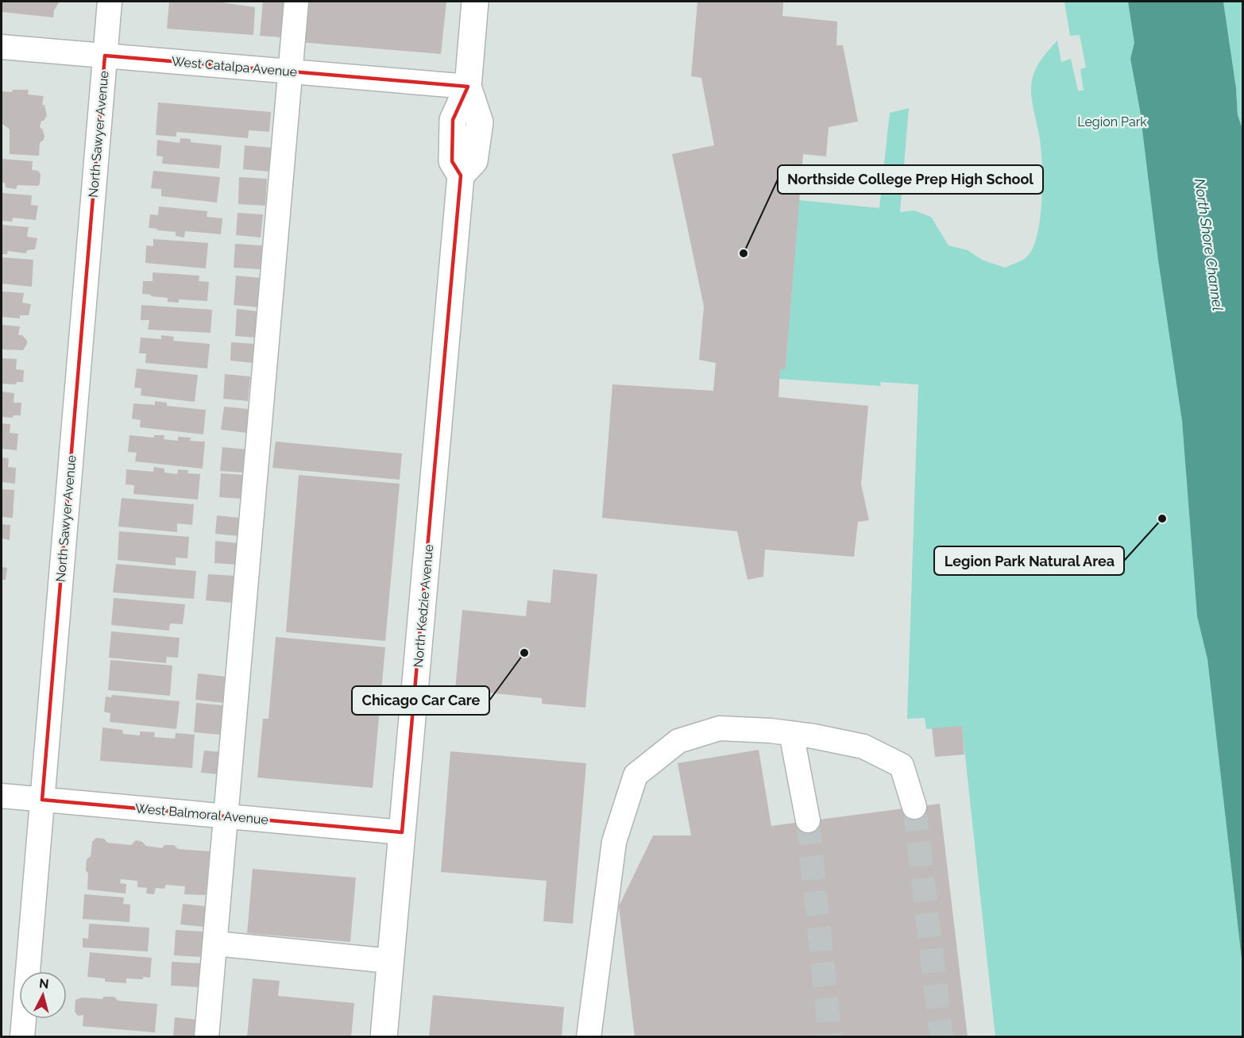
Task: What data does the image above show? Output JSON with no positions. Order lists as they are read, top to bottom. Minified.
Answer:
{"streets":{"main road":["North Kedzie Avenue"],"street":["West Catalpa Avenue","North Sawyer Avenue","West Balmoral Avenue"]},"crossings":[["West Catalpa Avenue","North Sawyer Avenue"],["West Catalpa Avenue","North Kedzie Avenue"],["North Sawyer Avenue","West Balmoral Avenue"],["North Kedzie Avenue","West Balmoral Avenue"]],"water":["North Shore Channel"],"parks":["Legion Park"],"places":["Northside College Prep High School","Legion Park Natural Area","Chicago Car Care"],"north":"top"}
